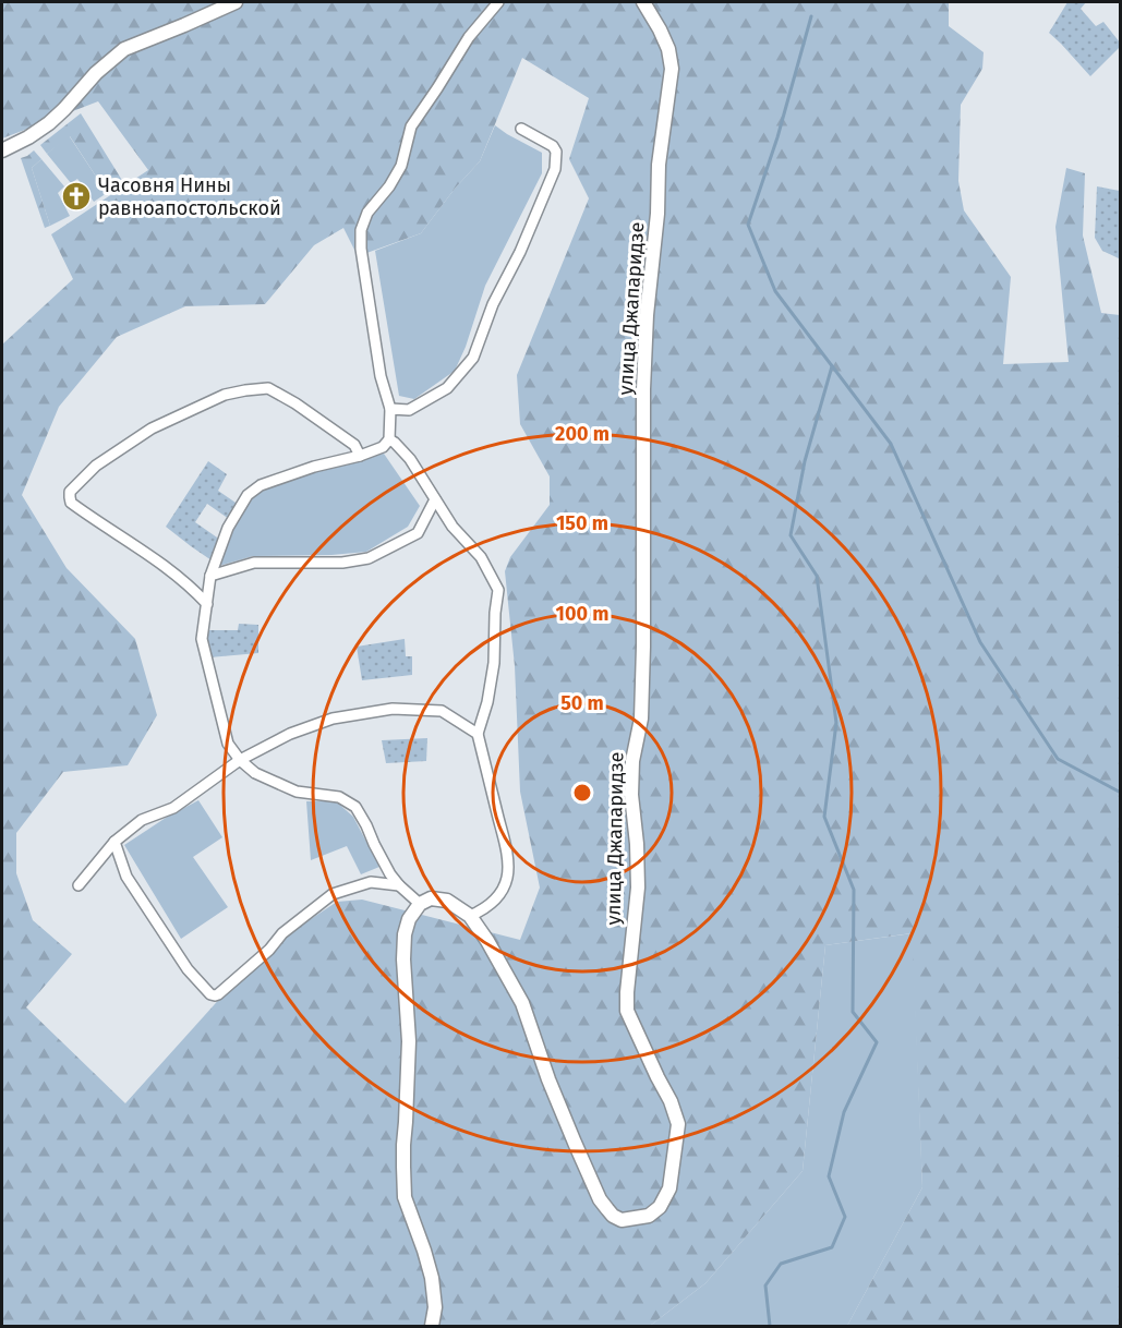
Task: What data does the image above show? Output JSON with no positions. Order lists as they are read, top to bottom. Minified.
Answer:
{"streets":{"street":["улица Джапаридзе"]},"places":{"church":["Часовня Нины равноапостольской"]},"rings":["200 m","150 m","100 m","50 m"]}
